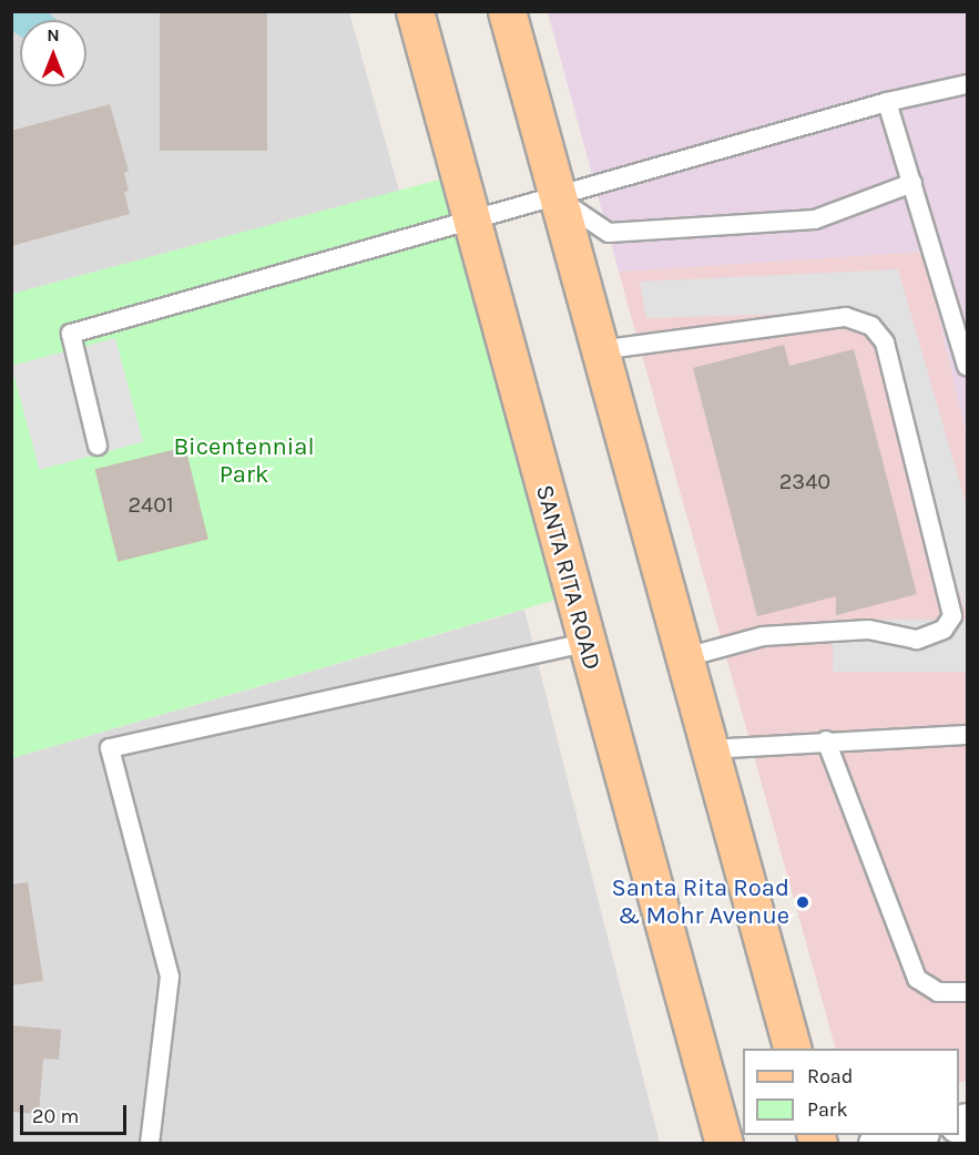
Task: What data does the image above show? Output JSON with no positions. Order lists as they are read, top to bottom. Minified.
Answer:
{"streets":{"main road":["SANTA RITA ROAD"]},"parks":["Bicentennial Park"],"places":["Santa Rita Road & Mohr Avenue"],"house_numbers":["2340","2401"],"legend":["Road","Park"],"scale_bar":"20 m","north":"top"}
